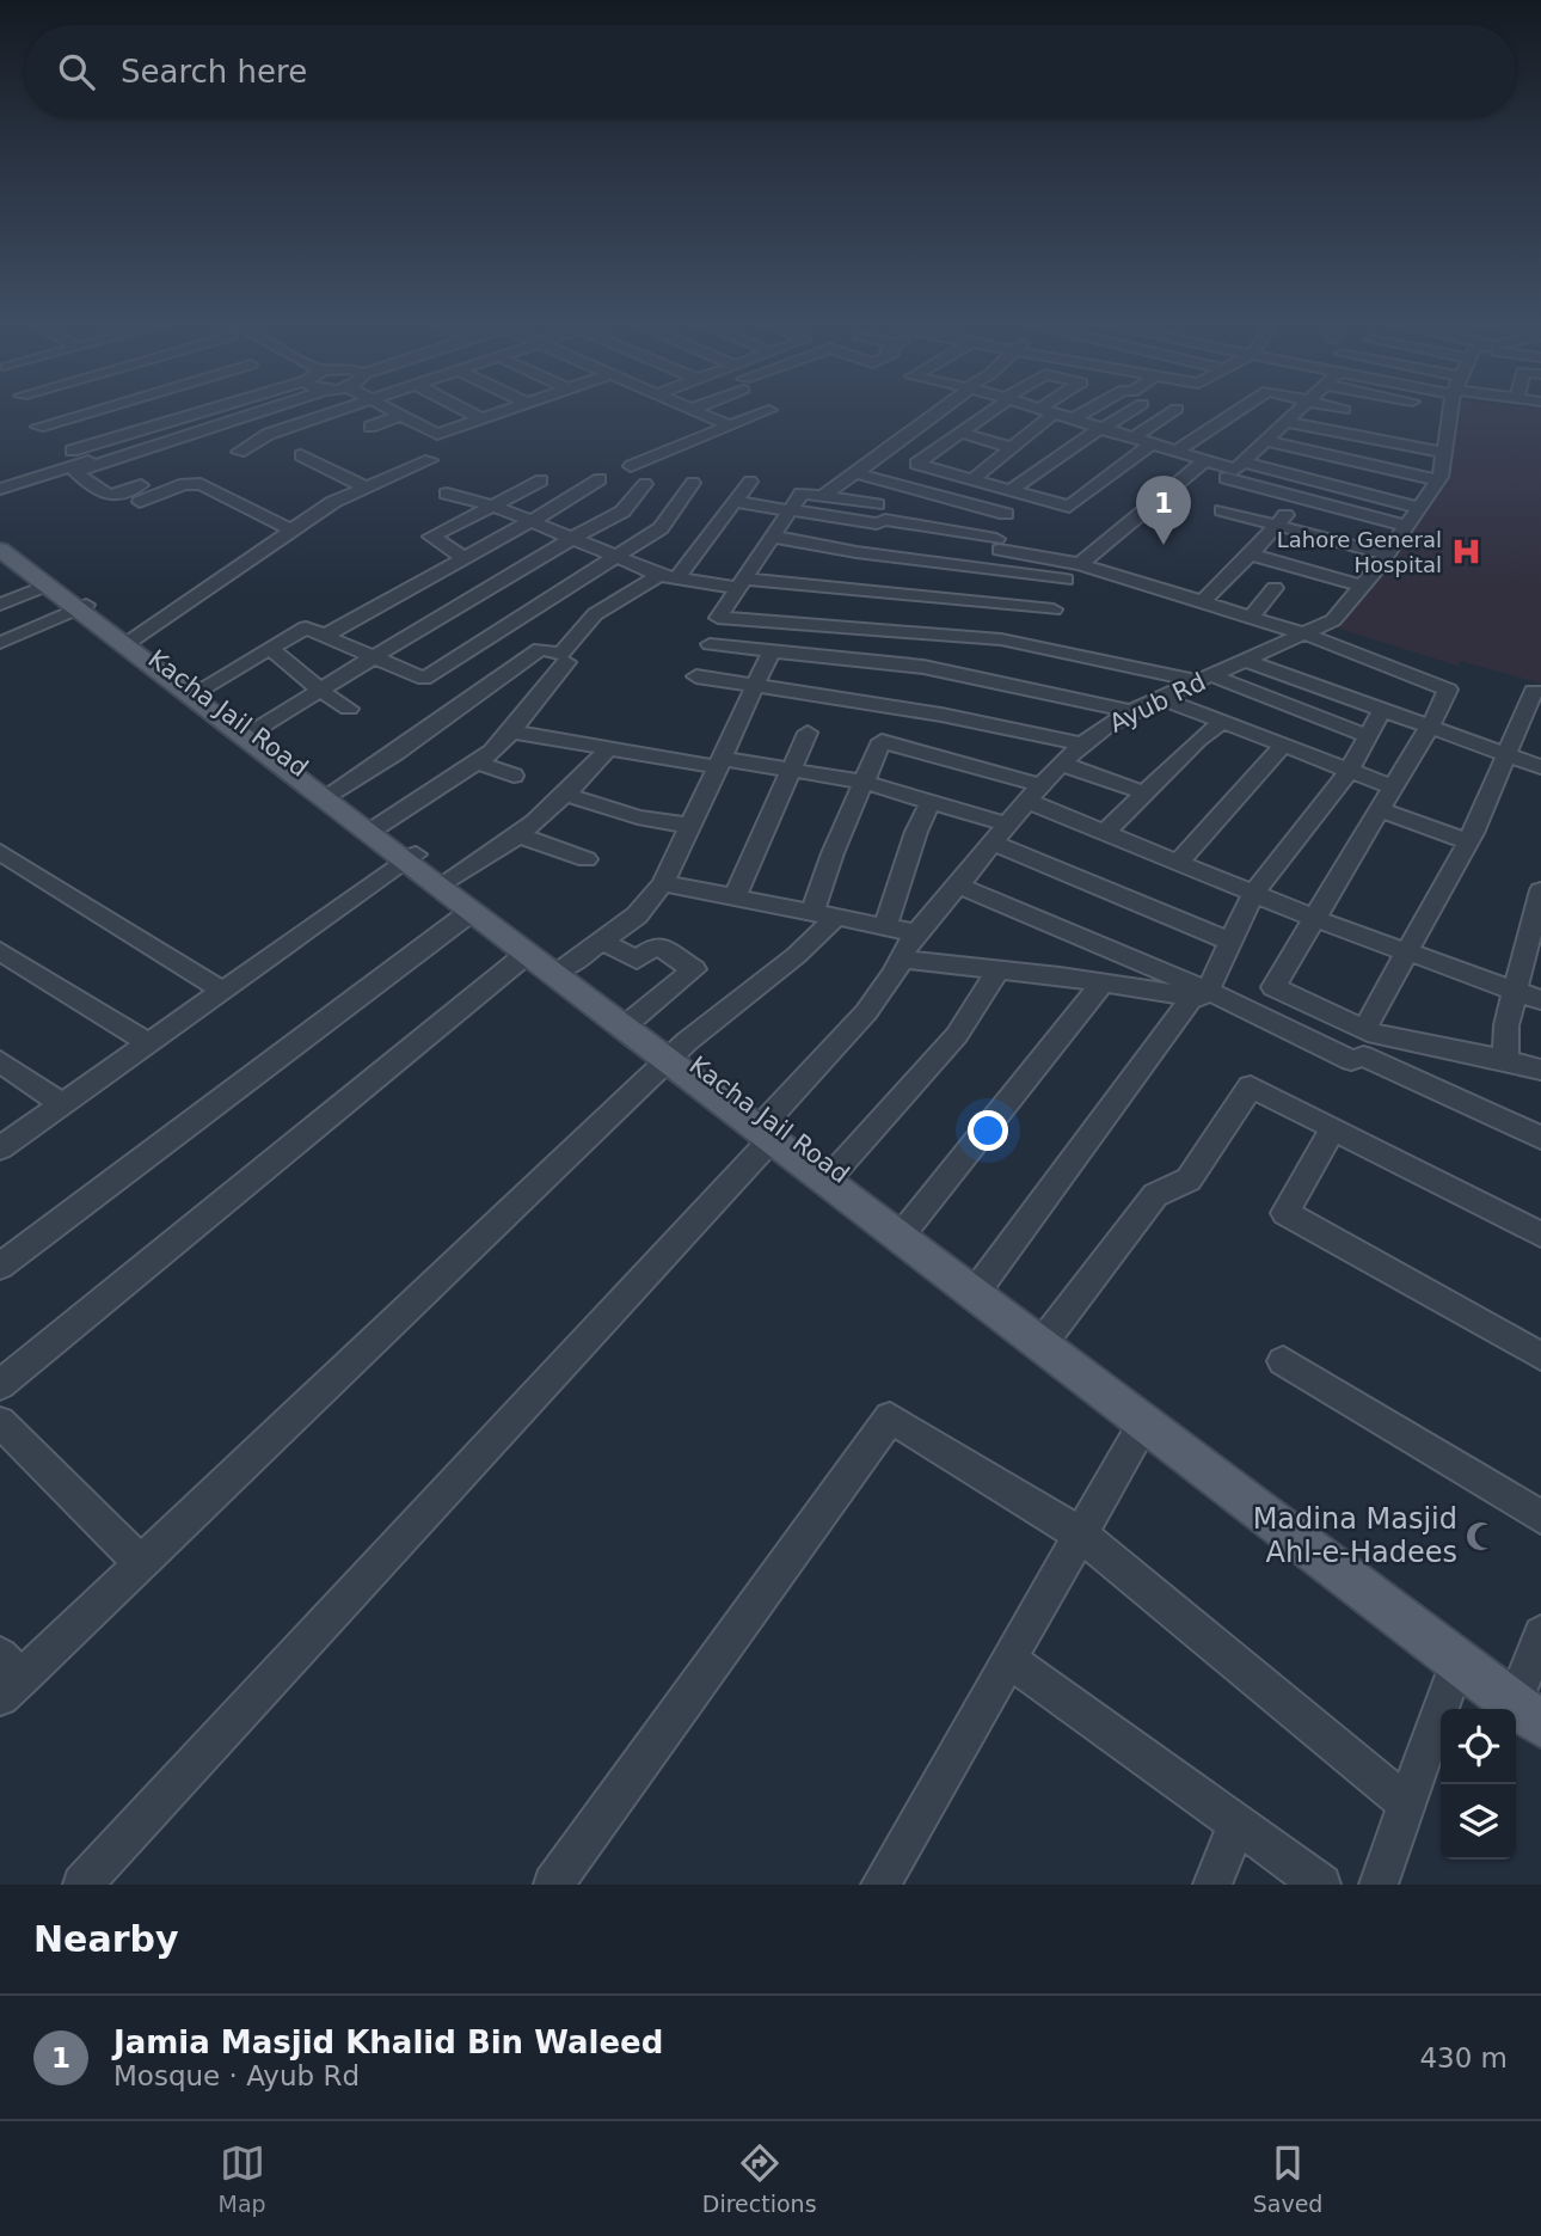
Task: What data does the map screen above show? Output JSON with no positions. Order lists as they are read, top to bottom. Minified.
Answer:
{"streets":{"main road":["Kacha Jail Road"],"street":["Ayub Rd"]},"crossings":[["Ayub Rd","Kacha Jail Road"]],"places":{"hospital":["Lahore General Hospital"],"mosque":["Madina Masjid Ahl-e-Hadees"]},"page":{"search":"Search here","pins":"1","heading":"Nearby","list":[{"mark":"1","name":"Jamia Masjid Khalid Bin Waleed","note":"Mosque · Ayub Rd","value":"430 m"}],"nav":["Map","Directions","Saved"]}}
